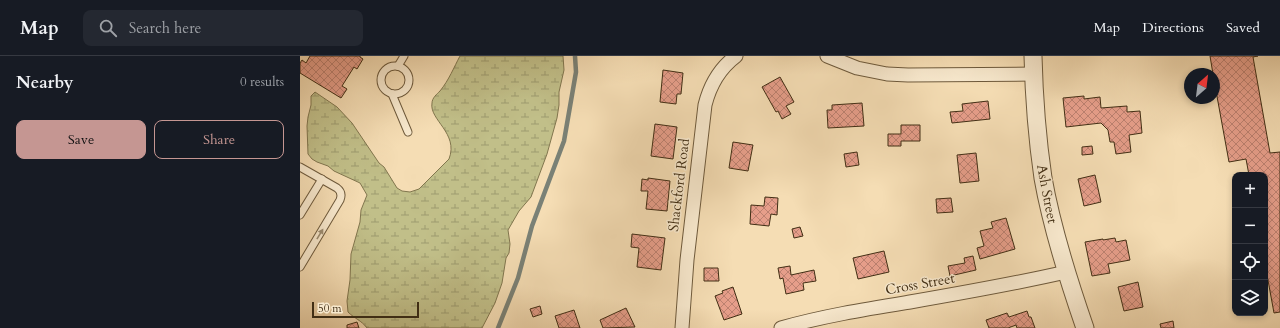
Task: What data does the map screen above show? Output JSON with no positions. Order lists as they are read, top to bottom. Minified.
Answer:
{"streets":{"street":["Shackford Road","Ash Street","Cross Street"]},"crossings":[["Ash Street","Cross Street"]],"scale_bar":"50 m","north":"top right","page":{"header":"Map","search":"Search here","nav":["Map","Directions","Saved"],"heading":["Nearby","0 results"],"buttons":["Save","Share"],"map_buttons":["+","−"],"scale":"50 m"}}
